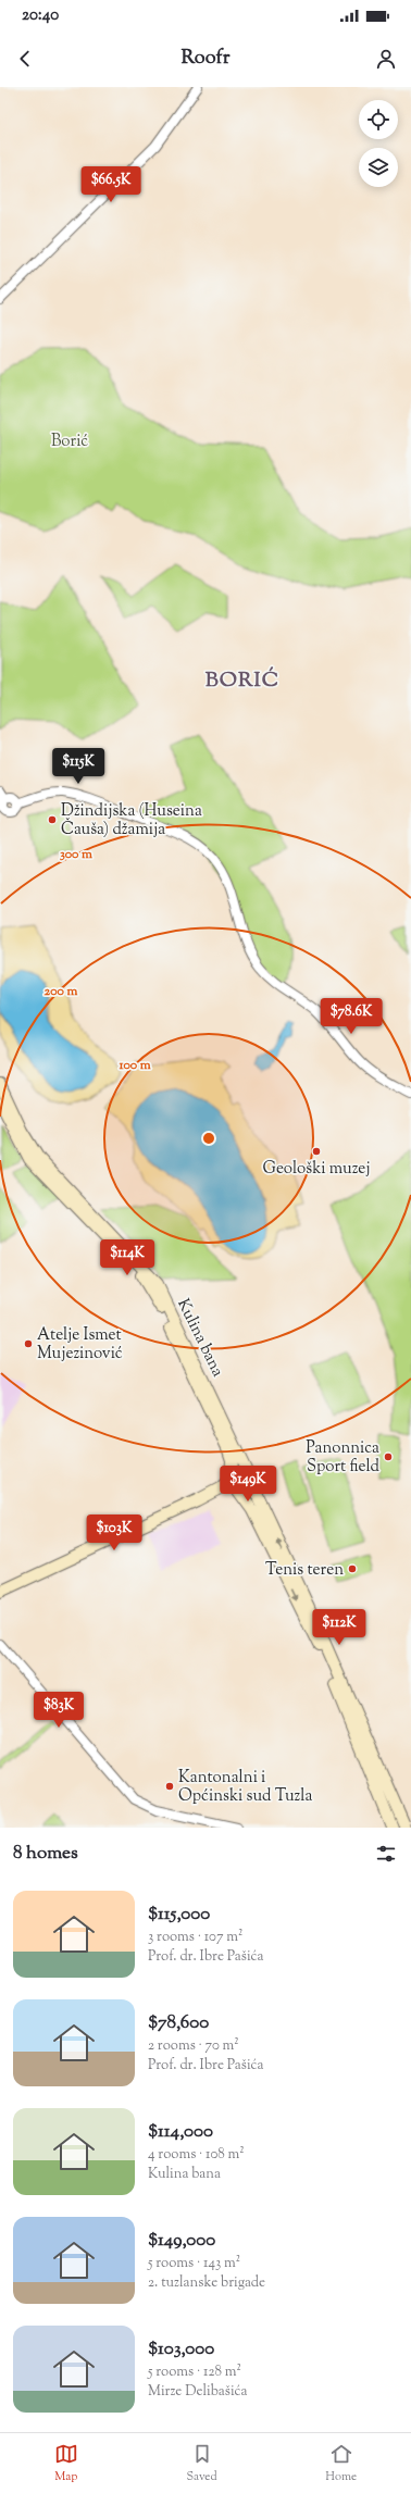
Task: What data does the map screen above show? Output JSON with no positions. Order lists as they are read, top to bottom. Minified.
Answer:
{"streets":{"main road":["Kulina bana"]},"districts":["BORIĆ"],"parks":["Borić"],"places":["Džindijska (Huseina Čauša) džamija","Geološki muzej","Atelje Ismet Mujezinović","Panonnica Sport field","Tenis teren","Kantonalni i Općinski sud Tuzla"],"page":{"status":"20:40","header":"Roofr","price":["$66.5K","$115K","$78.6K","$114K","$149K","$103K","$112K","$83K"],"heading":"8 homes","list":[{"name":"$115,000","note":"3 rooms · 107 m² · Prof. dr. Ibre Pašića"},{"name":"$78,600","note":"2 rooms · 70 m² · Prof. dr. Ibre Pašića"},{"name":"$114,000","note":"4 rooms · 108 m² · Kulina bana"},{"name":"$149,000","note":"5 rooms · 143 m² · 2. tuzlanske brigade"},{"name":"$103,000","note":"5 rooms · 128 m² · Mirze Delibašića"}],"tabs":["Map","Saved","Home"]},"rings":["300 m","200 m","100 m"]}
